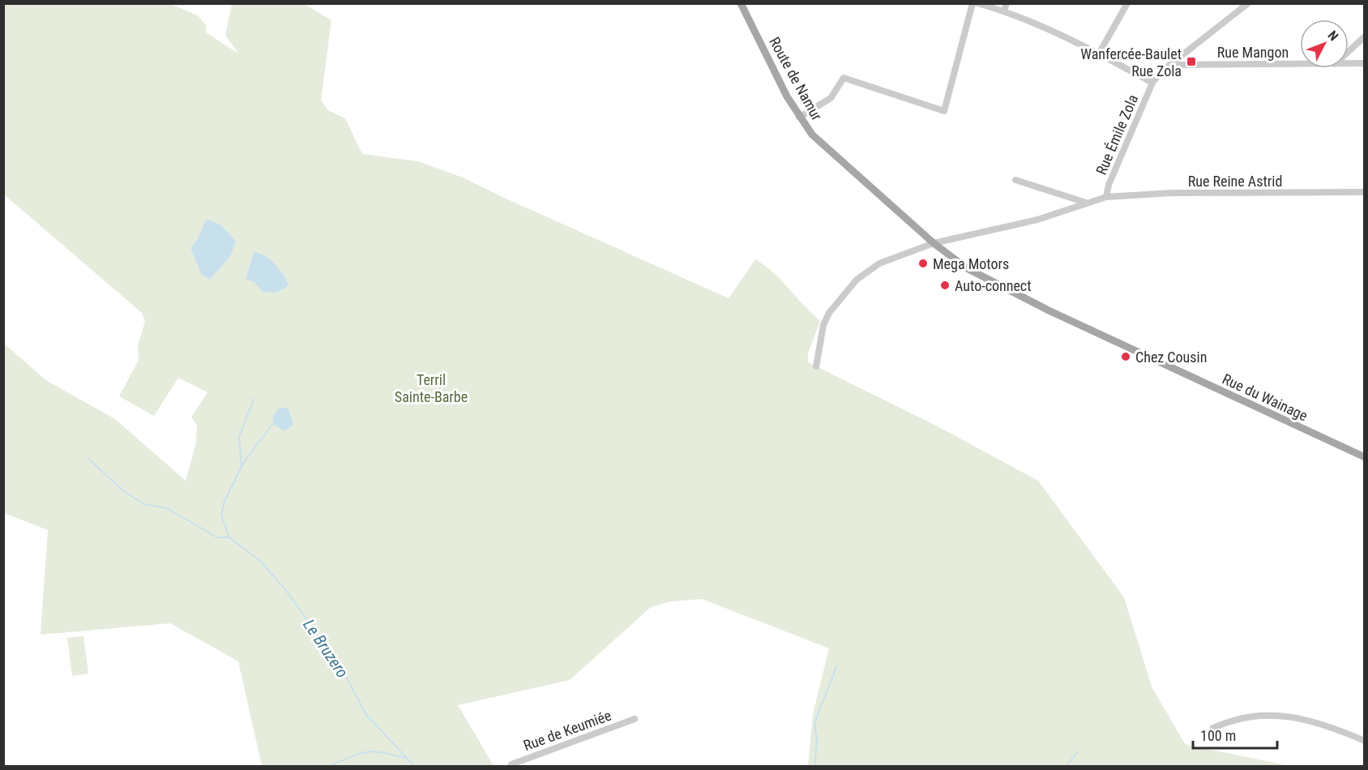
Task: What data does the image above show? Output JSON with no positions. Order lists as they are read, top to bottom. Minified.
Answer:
{"streets":{"main road":["Route de Namur","Rue du Wainage"],"street":["Rue Mangon","Rue Émile Zola","Rue Reine Astrid","Rue de Keumiée"]},"crossings":[["Route de Namur","Rue du Wainage"],["Rue Émile Zola","Rue Reine Astrid"],["Rue Reine Astrid","Rue du Wainage"]],"water":["Le Bruzero"],"parks":["Terril Sainte-Barbe"],"places":{"transit":["Wanfercée-Baulet Rue Zola"],"other":["Mega Motors","Auto-connect","Chez Cousin"]},"scale_bar":"100 m","north":"top right"}
